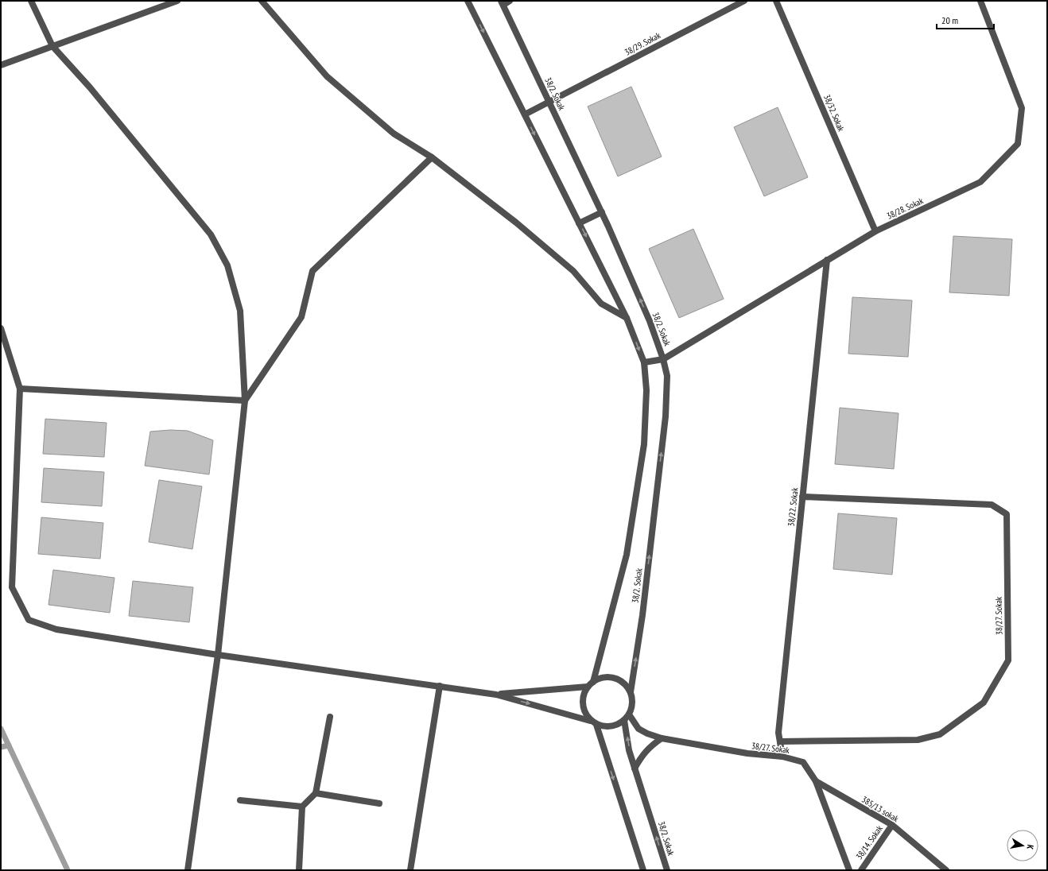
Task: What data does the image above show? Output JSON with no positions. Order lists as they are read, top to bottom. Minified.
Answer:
{"streets":{"street":["38/29. Sokak","38/2. Sokak","38/32. Sokak","38/28. Sokak","38/22. Sokak","38/27. Sokak","385/13 sokak","38/14. Sokak"]},"crossings":[["38/29. Sokak","38/2. Sokak"],["38/2. Sokak","38/28. Sokak"],["38/2. Sokak","38/27. Sokak"],["38/32. Sokak","38/28. Sokak"],["38/28. Sokak","38/22. Sokak"],["38/22. Sokak","38/27. Sokak"],["38/27. Sokak","385/13 sokak"],["385/13 sokak","38/14. Sokak"]],"scale_bar":"20 m","north":"right"}
